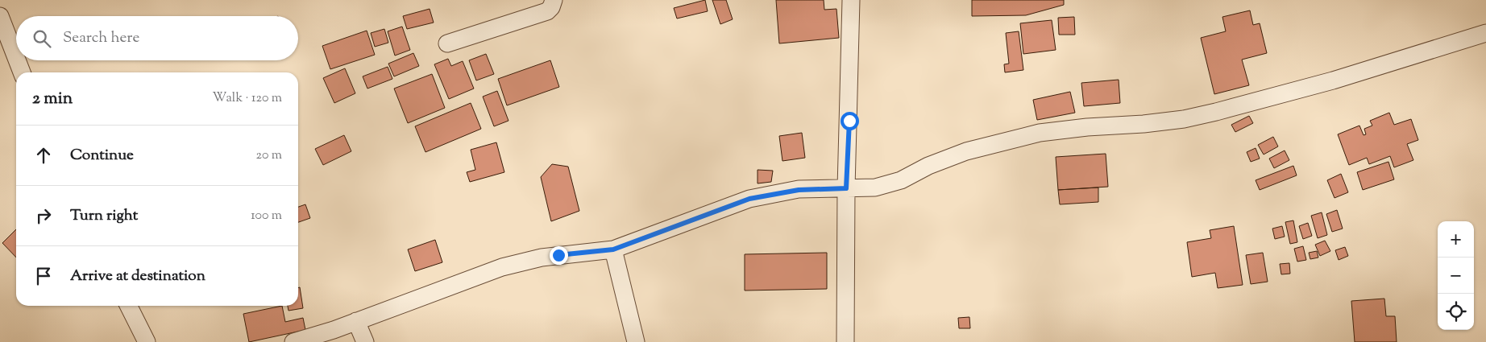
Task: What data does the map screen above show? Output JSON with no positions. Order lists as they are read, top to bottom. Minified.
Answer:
{"page":{"search":"Search here","heading":["2 min","Walk · 120 m"],"list":[["Continue","20 m"],["Turn right","100 m"],"Arrive at destination"],"map_buttons":["+","−"]}}
